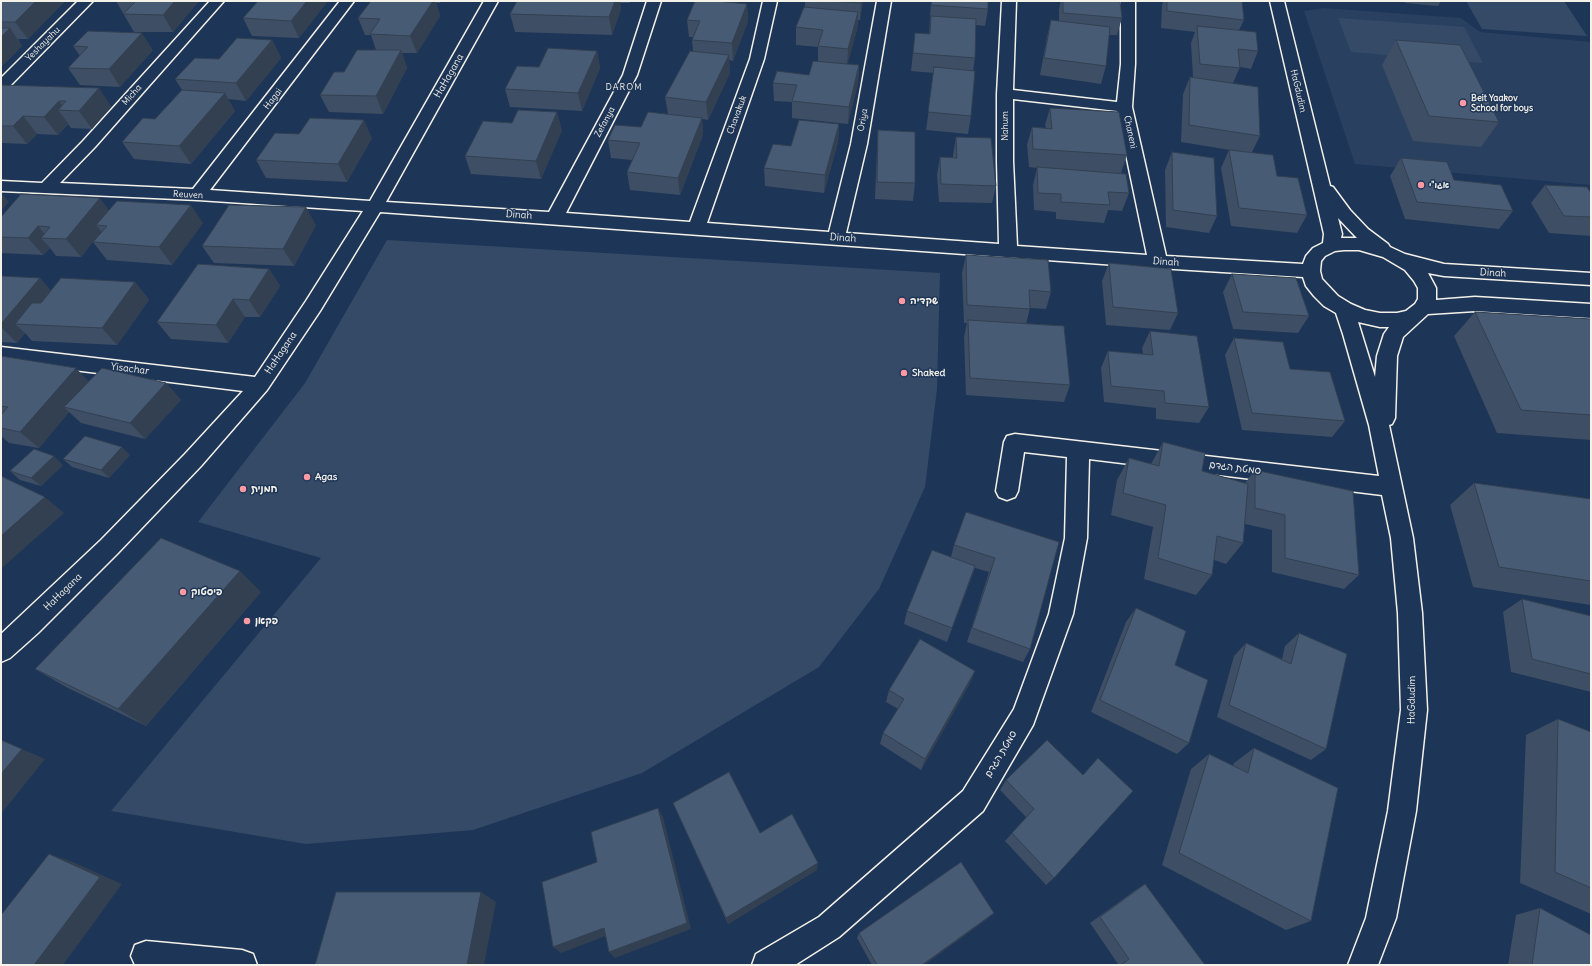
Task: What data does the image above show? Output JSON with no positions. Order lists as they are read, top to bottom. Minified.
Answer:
{"streets":{"street":["Yeshayahu","HaHagana","HaGdudim","Micha","Hagai","Chavakuk","Oriya","Zefanya","Nahum","Chaneni","Reuven","Dinah","Yisachar","סמטת הגדם"]},"crossings":[["HaHagana","Reuven"],["HaHagana","Dinah"],["HaHagana","Yisachar"],["HaGdudim","Dinah"],["HaGdudim","סמטת הגדם"],["Micha","Reuven"],["Hagai","Reuven"],["Chavakuk","Dinah"],["Oriya","Dinah"],["Zefanya","Dinah"],["Nahum","Dinah"],["Chaneni","Dinah"],["Reuven","Dinah"]],"districts":["DAROM"],"places":["Beit Yaakov School for boys","אגו\"י","שקדיה","Shaked","Agas","חמנית","פיסטוק","פקאן"]}
